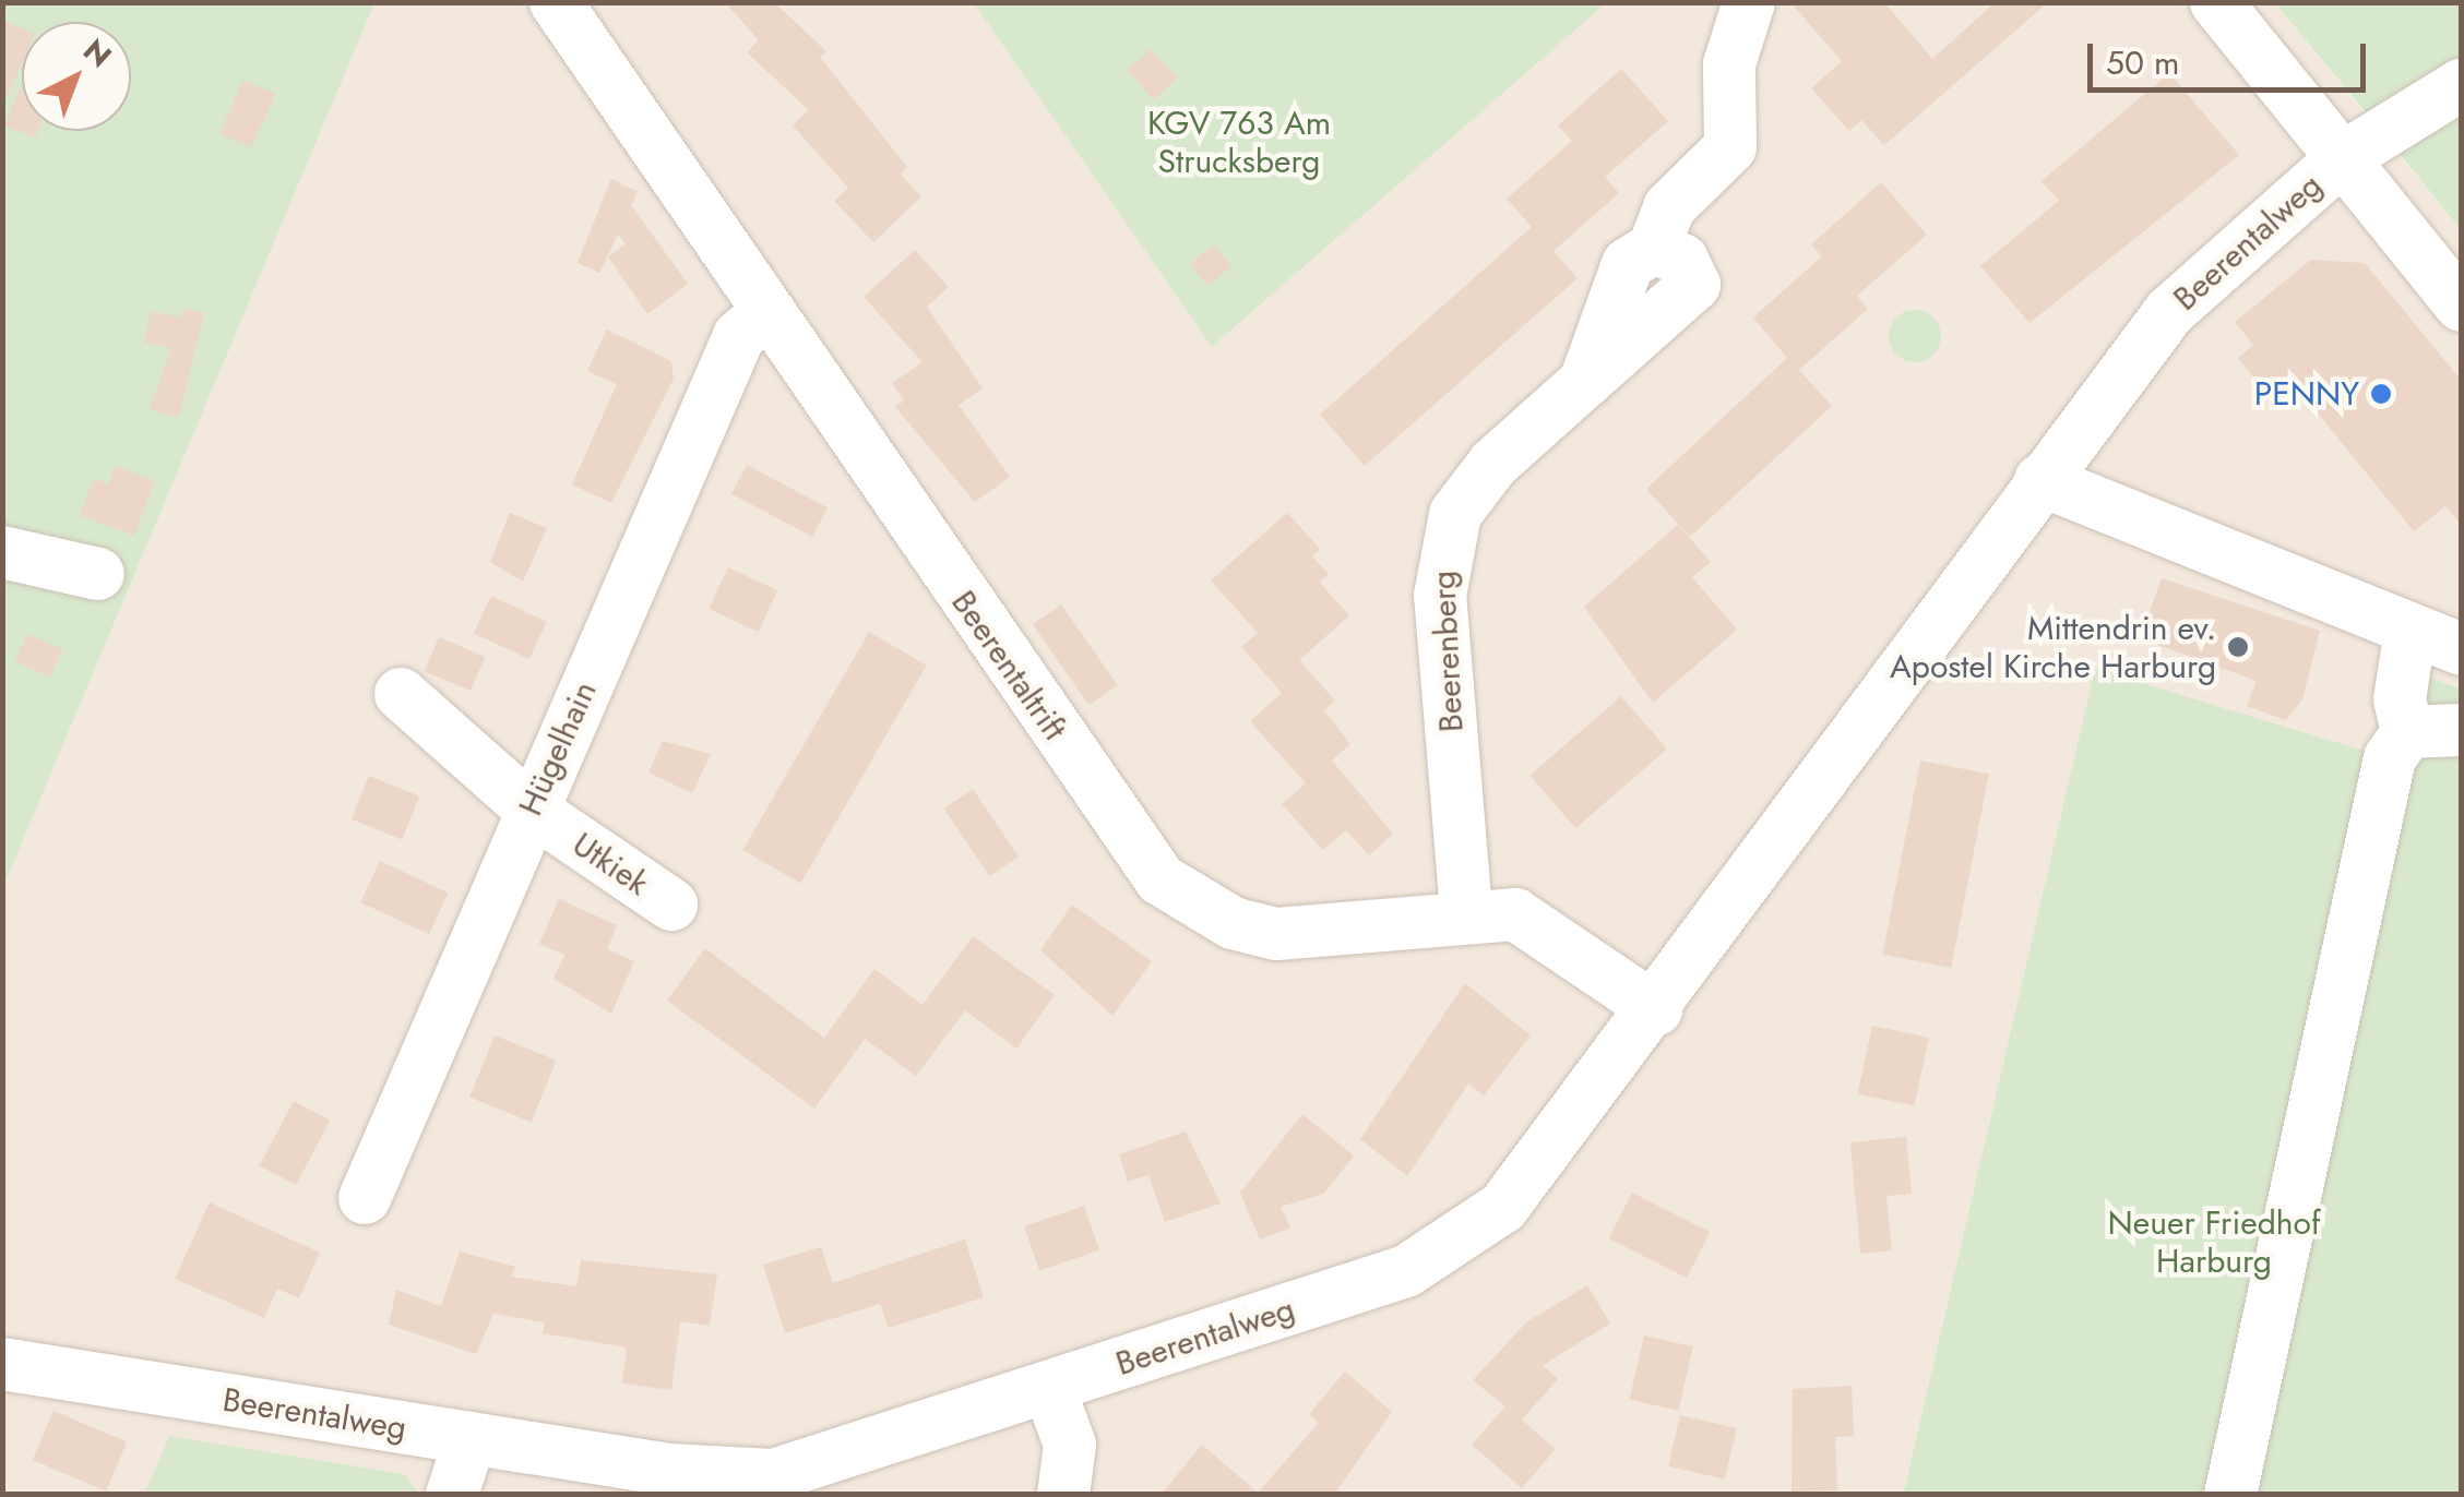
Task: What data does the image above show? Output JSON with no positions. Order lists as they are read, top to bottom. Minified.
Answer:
{"streets":{"street":["Beerentalweg","Beerenberg","Beerentaltrift","Hügelhain","Utkiek"]},"crossings":[["Beerentalweg","Beerentaltrift"],["Beerenberg","Beerentaltrift"],["Beerentaltrift","Hügelhain"],["Hügelhain","Utkiek"]],"parks":["KGV 763 Am Strucksberg","Neuer Friedhof Harburg"],"places":["PENNY","Mittendrin ev. Apostel Kirche Harburg"],"scale_bar":"50 m","north":"top right"}
